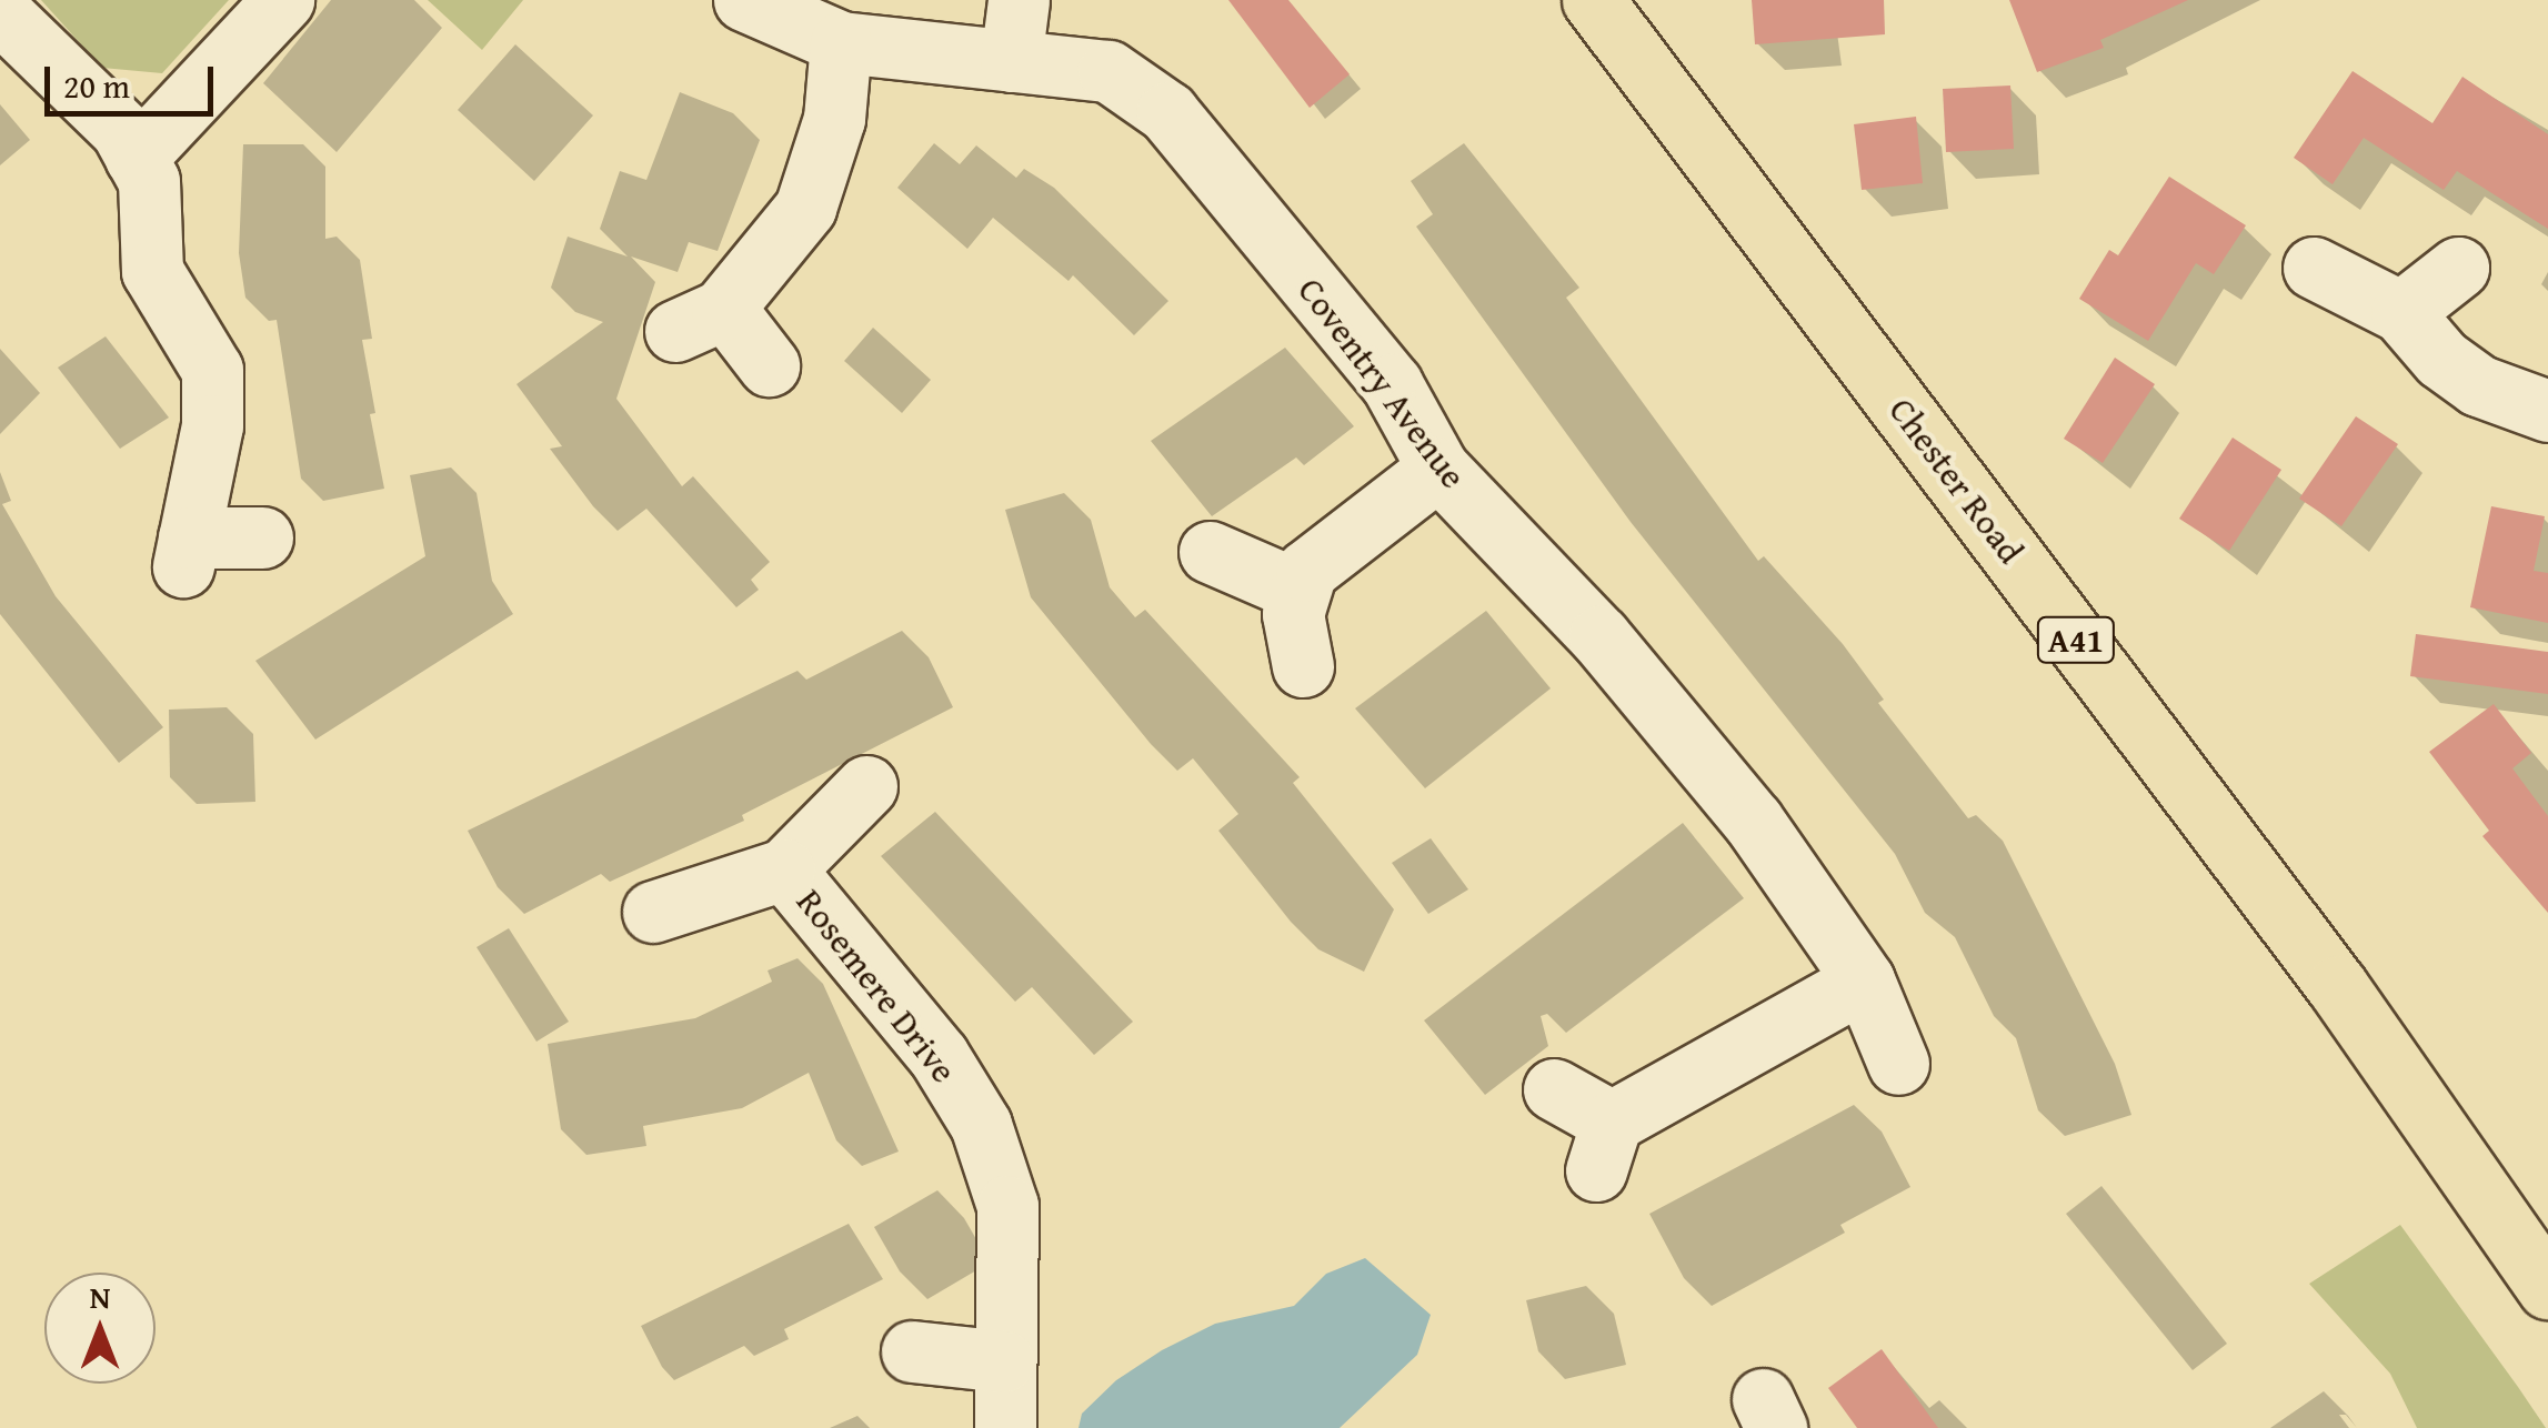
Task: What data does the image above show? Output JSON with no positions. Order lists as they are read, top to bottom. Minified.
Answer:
{"streets":{"main road":["Chester Road","A41"],"street":["Coventry Avenue","Rosemere Drive"]},"scale_bar":"20 m","north":"top"}
